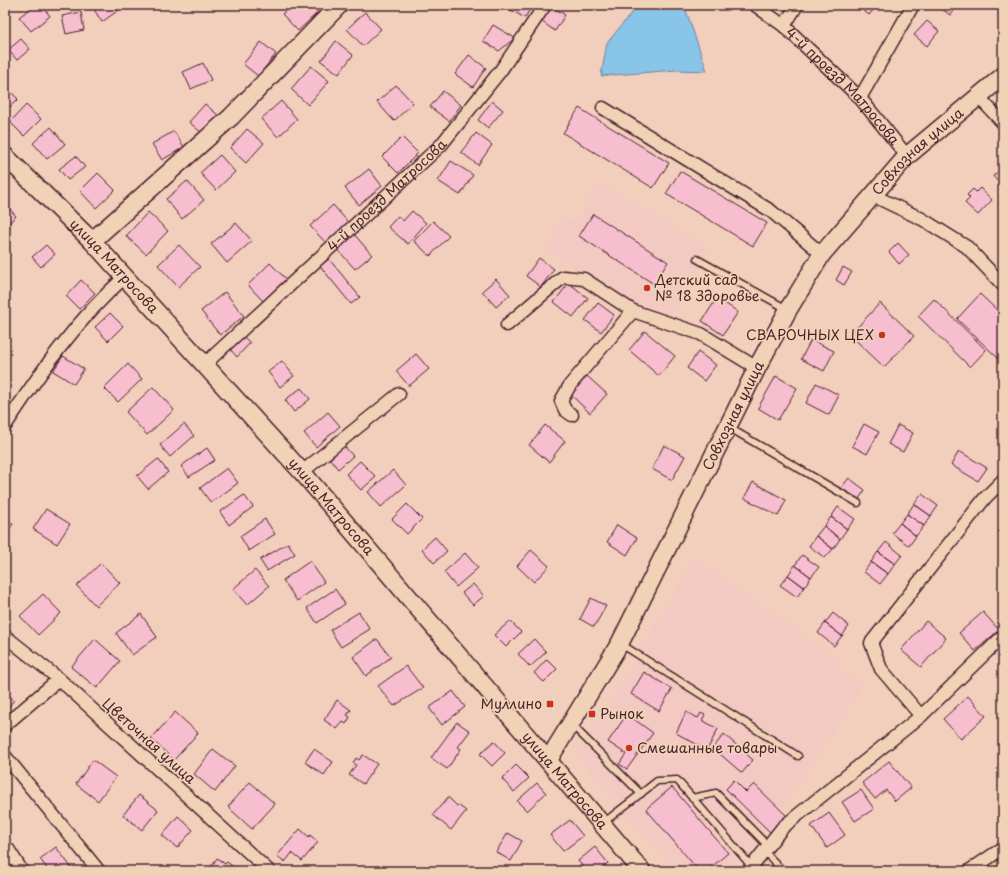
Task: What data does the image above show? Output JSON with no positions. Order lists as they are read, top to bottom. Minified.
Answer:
{"streets":{"street":["4-й проезд Матросова","Совхозная улица","улица Матросова","Цветочная улица"]},"crossings":[["4-й проезд Матросова","Совхозная улица"],["4-й проезд Матросова","улица Матросова"],["Совхозная улица","улица Матросова"]],"places":{"other":["Детский сад № 18 Здоровье","СВАРОЧНЫХ ЦЕХ","Смешанные товары"],"transit":["Муллино","Рынок"]}}
